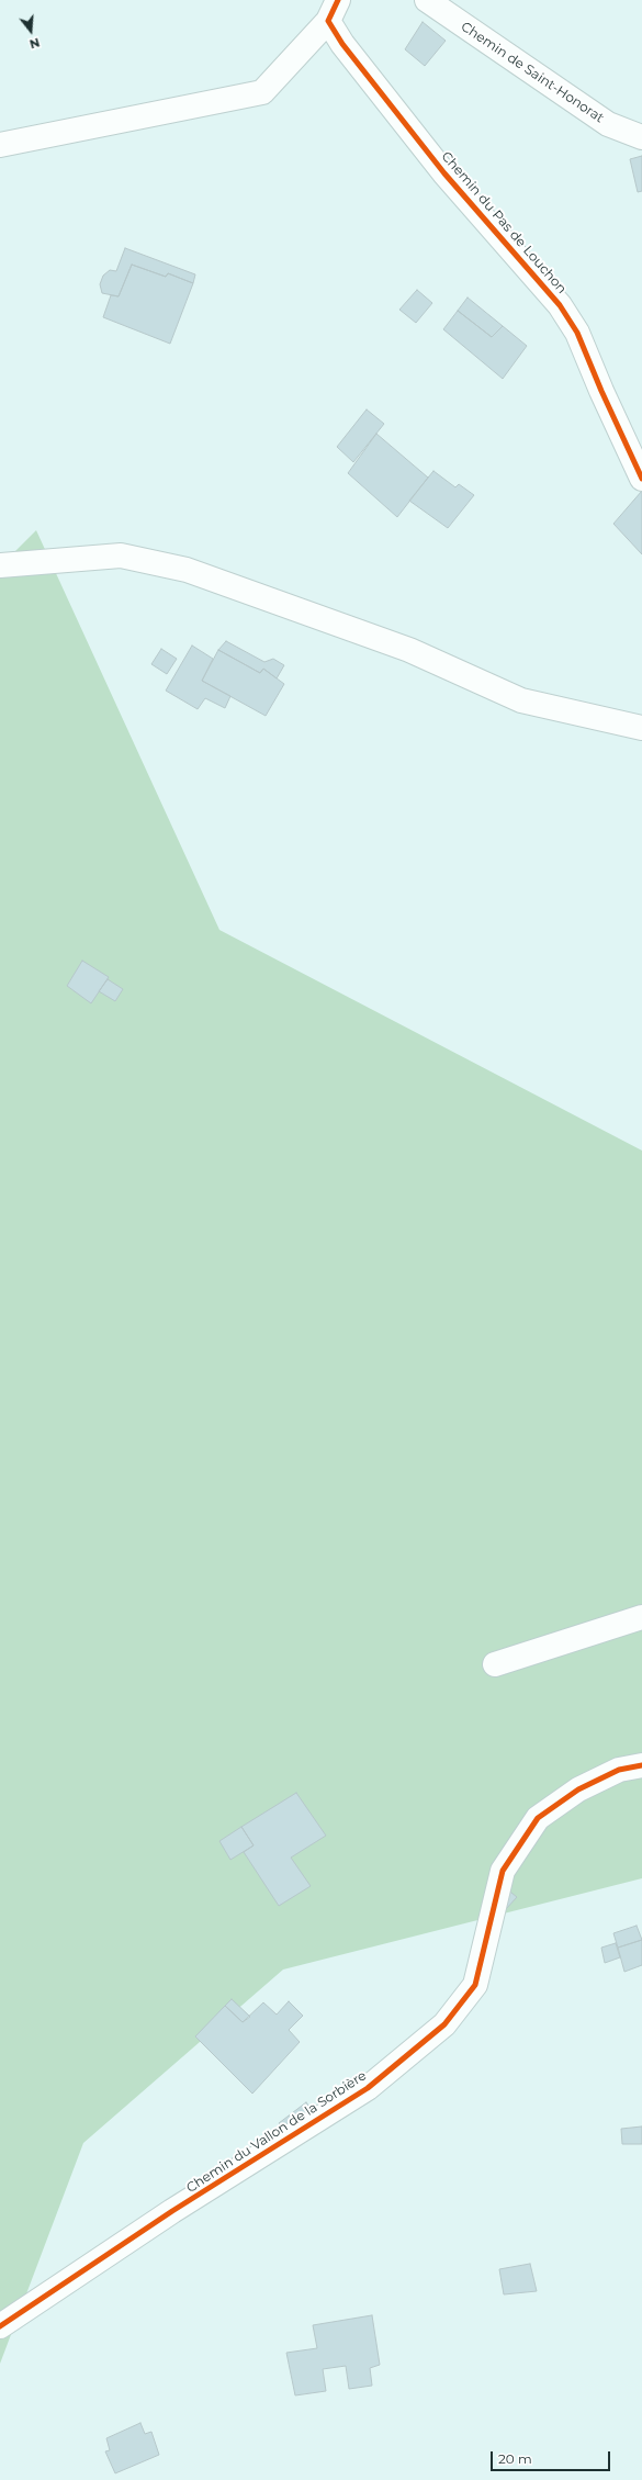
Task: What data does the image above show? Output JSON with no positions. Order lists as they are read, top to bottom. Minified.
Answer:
{"streets":{"street":["Chemin de Saint-Honorat","Chemin du Pas de Louchon","Chemin du Vallon de la Sorbière"]},"scale_bar":"20 m","north":"bottom"}
